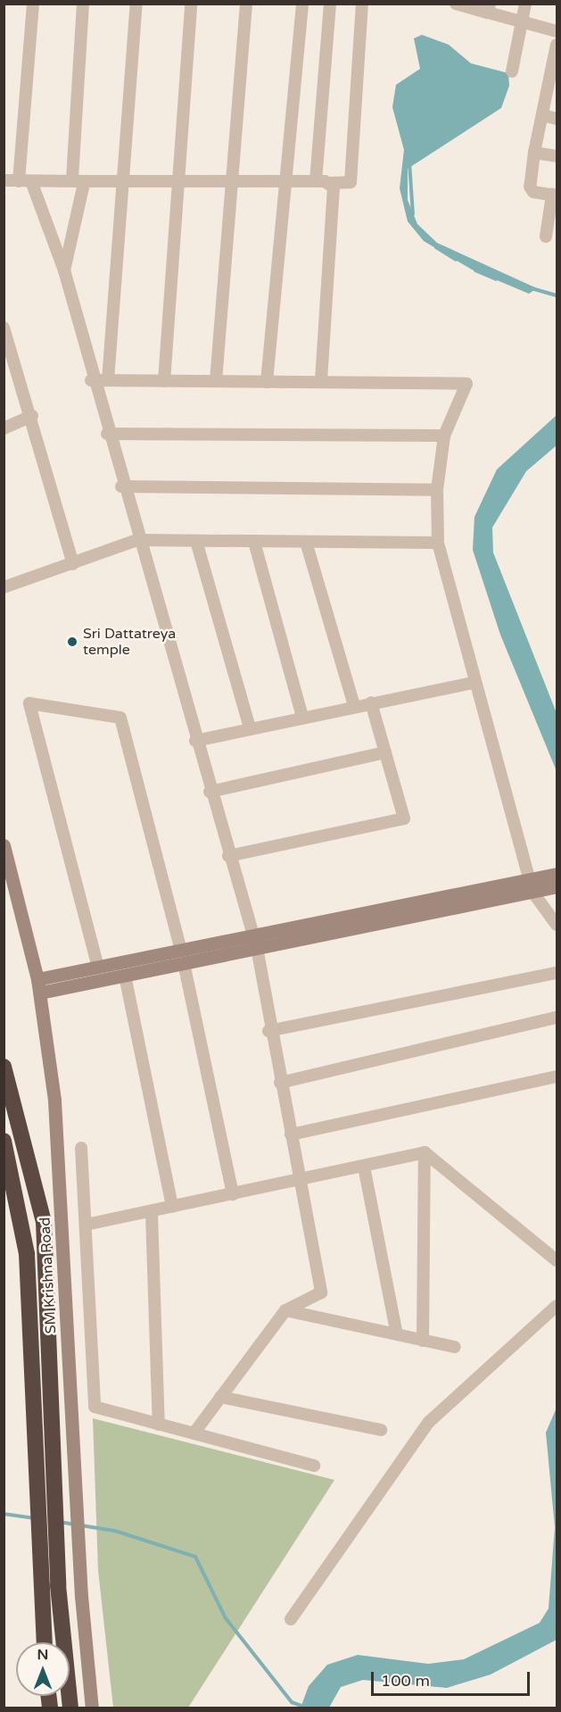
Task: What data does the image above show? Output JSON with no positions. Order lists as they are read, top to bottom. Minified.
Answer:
{"streets":{"highway":["SM Krishna Road"]},"places":["Sri Dattatreya temple"],"scale_bar":"100 m","north":"top"}
